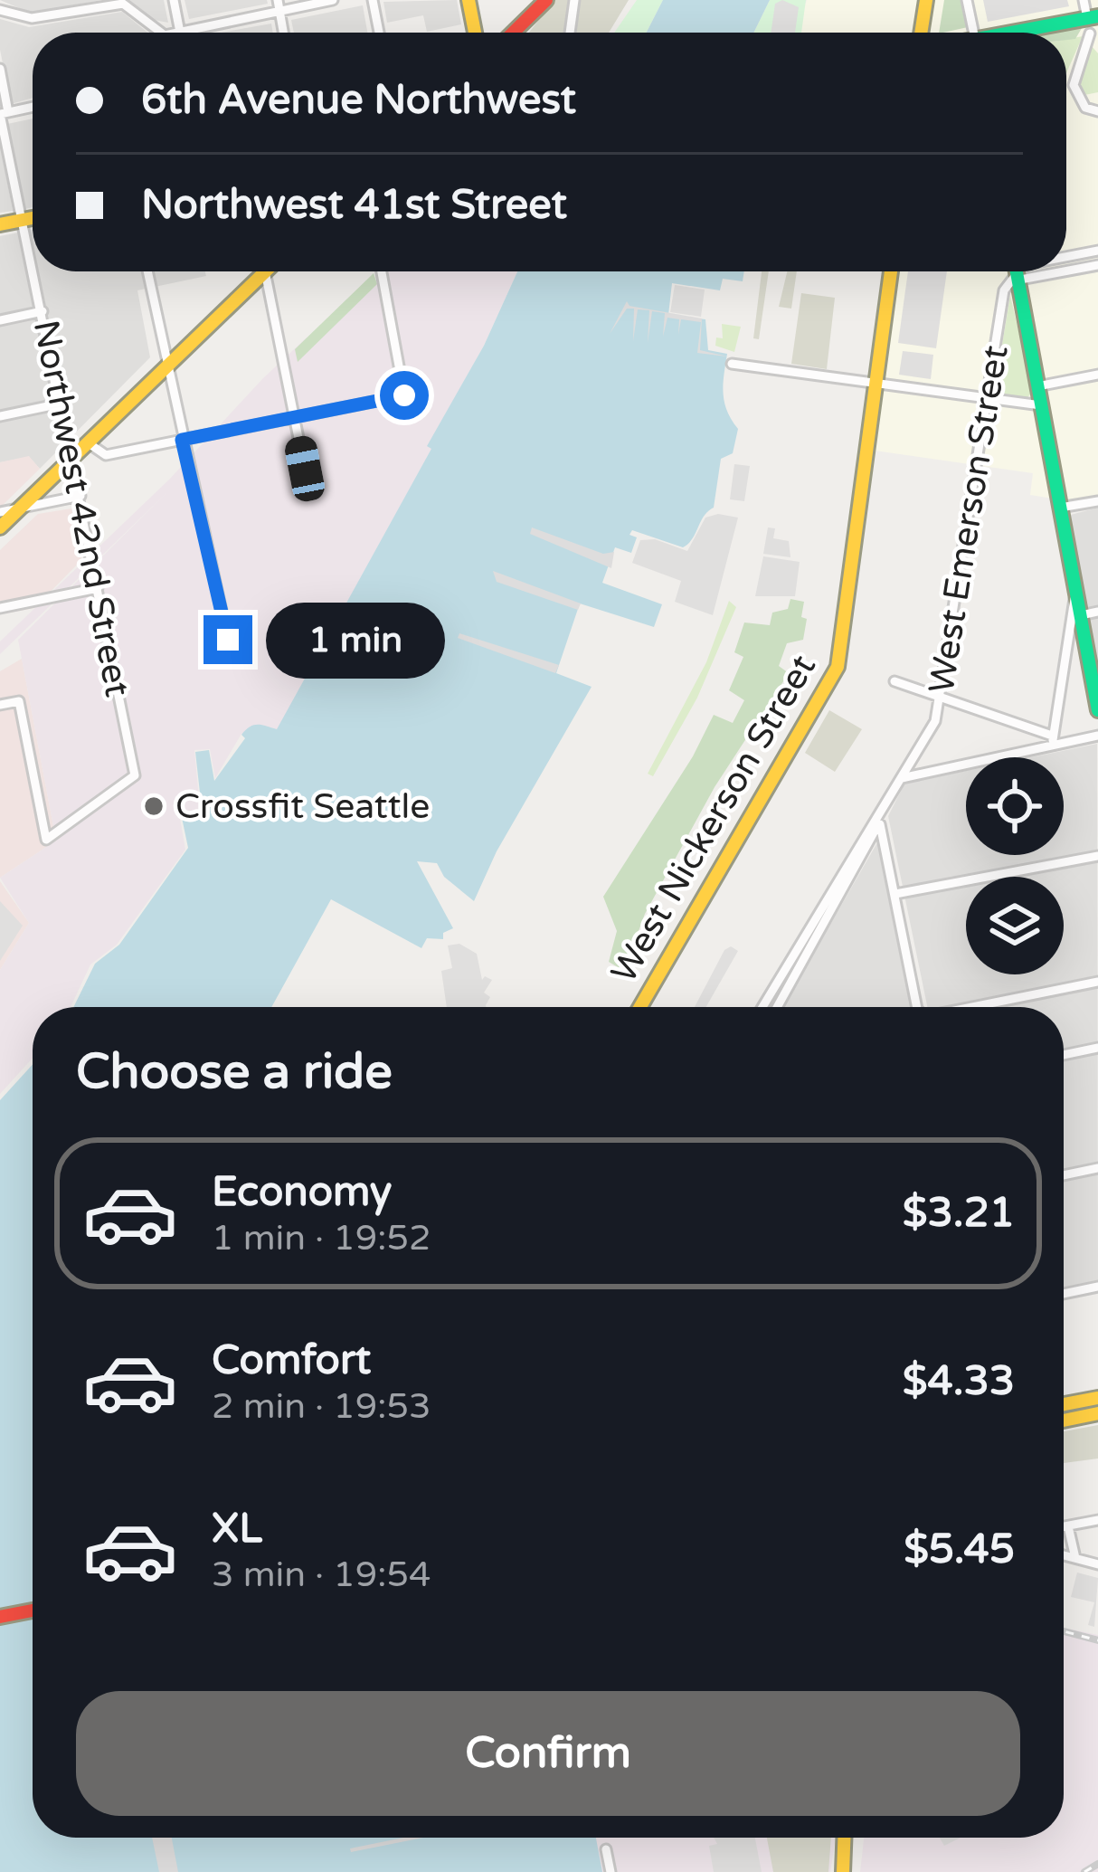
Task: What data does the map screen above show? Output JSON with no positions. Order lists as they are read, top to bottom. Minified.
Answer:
{"streets":{"main road":["West Nickerson Street"],"street":["Northwest 42nd Street","West Emerson Street"]},"places":["Crossfit Seattle"],"page":{"banner":["6th Avenue Northwest","Northwest 41st Street"],"bubble":"1 min","heading":"Choose a ride","list":[{"name":"Economy","note":"1 min · 19:52","value":"$3.21"},{"name":"Comfort","note":"2 min · 19:53","value":"$4.33"},{"name":"XL","note":"3 min · 19:54","value":"$5.45"}],"buttons":"Confirm"}}
